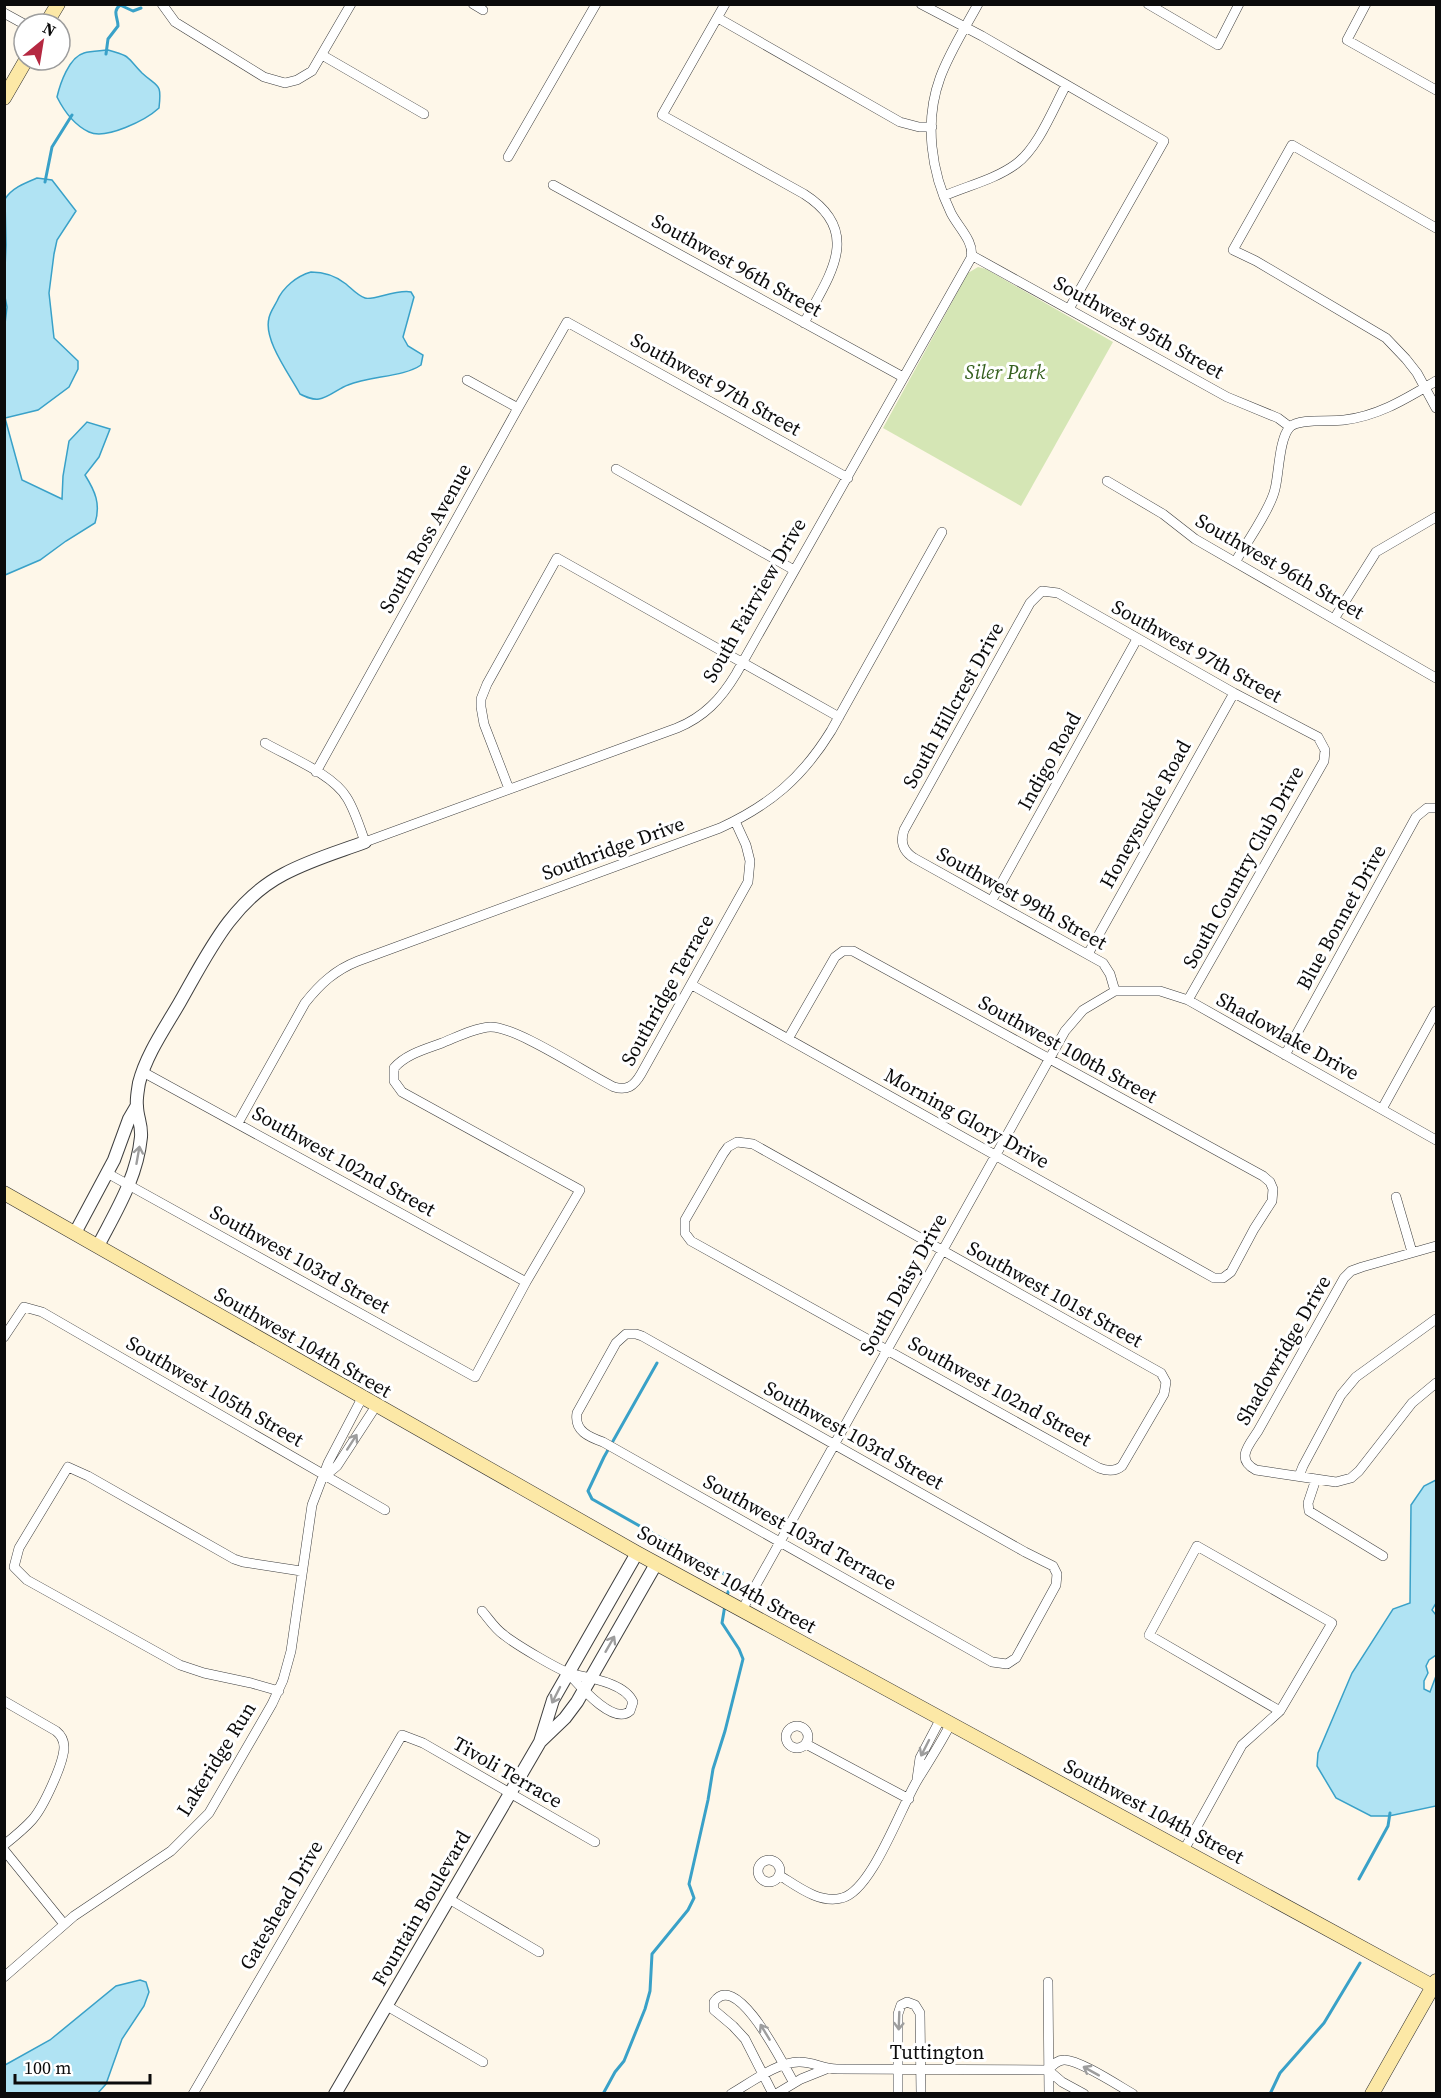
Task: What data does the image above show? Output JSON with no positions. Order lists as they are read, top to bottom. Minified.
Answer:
{"streets":{"main road":["Southwest 104th Street"],"street":["Southwest 96th Street","Southwest 95th Street","Southwest 97th Street","South Ross Avenue","South Fairview Drive","South Hillcrest Drive","Indigo Road","Honeysuckle Road","Southridge Drive","South Country Club Drive","Southwest 99th Street","Blue Bonnet Drive","Southridge Terrace","Shadowlake Drive","Southwest 100th Street","Morning Glory Drive","Southwest 102nd Street","Southwest 103rd Street","South Daisy Drive","Southwest 101st Street","Shadowridge Drive","Southwest 105th Street","Southwest 103rd Terrace","Lakeridge Run","Tivoli Terrace","Gateshead Drive","Fountain Boulevard","Tuttington"]},"crossings":[["Southwest 96th Street","South Fairview Drive"],["Southwest 95th Street","South Fairview Drive"],["Southwest 97th Street","South Ross Avenue"],["Southwest 97th Street","South Fairview Drive"],["Southwest 97th Street","South Hillcrest Drive"],["Southwest 97th Street","Indigo Road"],["Southwest 97th Street","Honeysuckle Road"],["Southwest 97th Street","South Country Club Drive"],["South Fairview Drive","Southwest 102nd Street"],["South Fairview Drive","Southwest 103rd Street"],["South Fairview Drive","Southwest 104th Street"],["South Hillcrest Drive","Southwest 99th Street"],["Indigo Road","Southwest 99th Street"],["Honeysuckle Road","Southwest 99th Street"],["Southridge Drive","Southridge Terrace"],["Southridge Drive","Southwest 102nd Street"],["South Country Club Drive","Shadowlake Drive"],["Southwest 99th Street","Shadowlake Drive"],["Southwest 99th Street","South Daisy Drive"],["Blue Bonnet Drive","Shadowlake Drive"],["Southridge Terrace","Morning Glory Drive"],["Southridge Terrace","Southwest 102nd Street"],["Southridge Terrace","Southwest 103rd Street"],["Shadowlake Drive","South Daisy Drive"],["Southwest 100th Street","Morning Glory Drive"],["Southwest 100th Street","South Daisy Drive"],["Morning Glory Drive","South Daisy Drive"],["Southwest 102nd Street","Southwest 103rd Street"],["Southwest 102nd Street","South Daisy Drive"],["Southwest 102nd Street","Southwest 101st Street"],["Southwest 103rd Street","South Daisy Drive"],["Southwest 103rd Street","Southwest 103rd Terrace"],["South Daisy Drive","Southwest 101st Street"],["South Daisy Drive","Southwest 104th Street"],["South Daisy Drive","Southwest 103rd Terrace"],["Southwest 104th Street","Lakeridge Run"],["Southwest 104th Street","Fountain Boulevard"],["Southwest 105th Street","Lakeridge Run"],["Tivoli Terrace","Gateshead Drive"],["Tivoli Terrace","Fountain Boulevard"]],"parks":["Siler Park"],"scale_bar":"100 m","north":"top right"}
